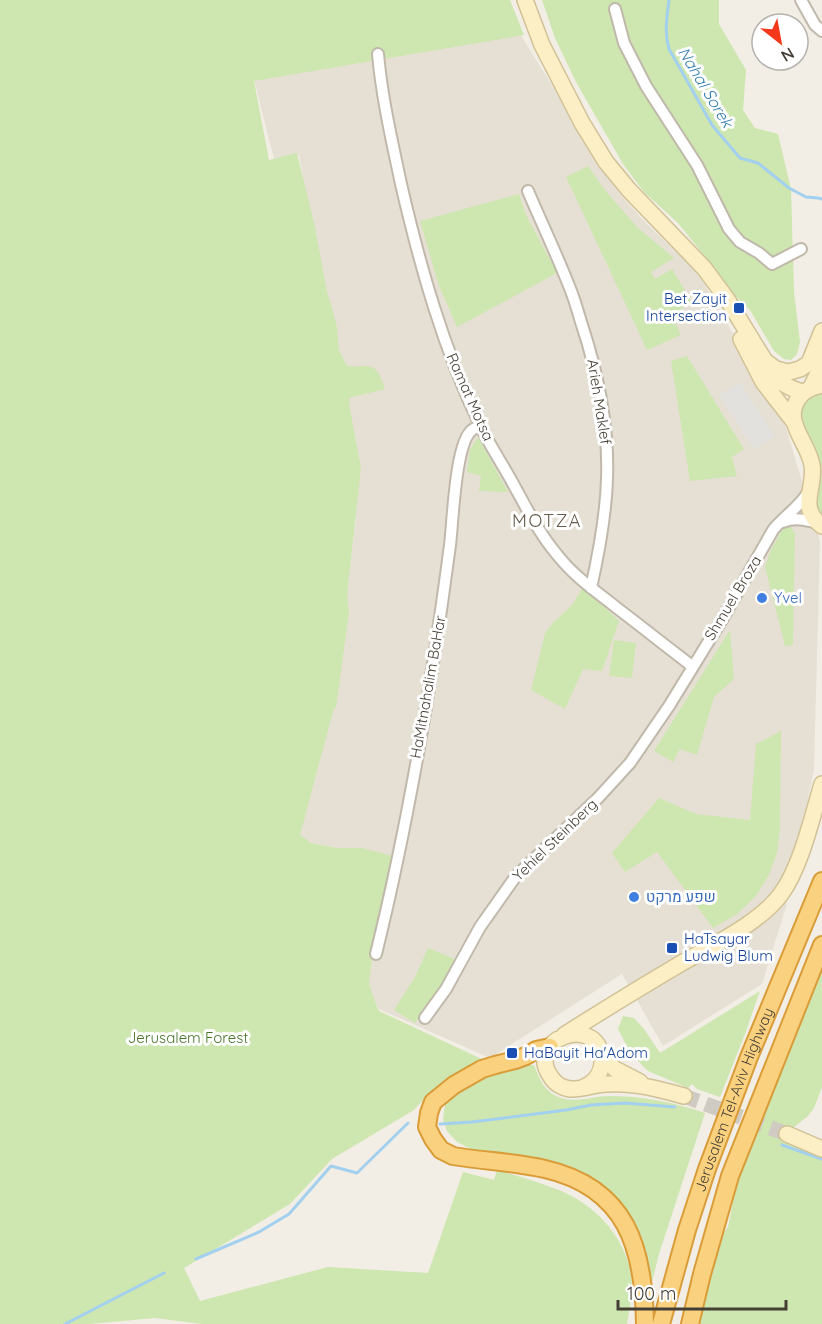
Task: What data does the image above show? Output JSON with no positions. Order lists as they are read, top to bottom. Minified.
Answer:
{"streets":{"highway":["Jerusalem Tel-Aviv Highway"],"street":["Ramat Motsa","Arieh Maklef","Shmuel Broza","HaMitnahalim BaHar","Yehiel Steinberg"]},"crossings":[["Ramat Motsa","Arieh Maklef"],["Ramat Motsa","Shmuel Broza"],["Ramat Motsa","HaMitnahalim BaHar"],["Ramat Motsa","Yehiel Steinberg"],["Shmuel Broza","Yehiel Steinberg"]],"districts":["MOTZA"],"water":["Nahal Sorek"],"parks":["Jerusalem Forest"],"places":{"transit":["Bet Zayit Intersection","HaTsayar Ludwig Blum","HaBayit Ha'Adom"],"other":["Yvel","שפע מרקט"]},"scale_bar":"100 m","north":"bottom right"}
